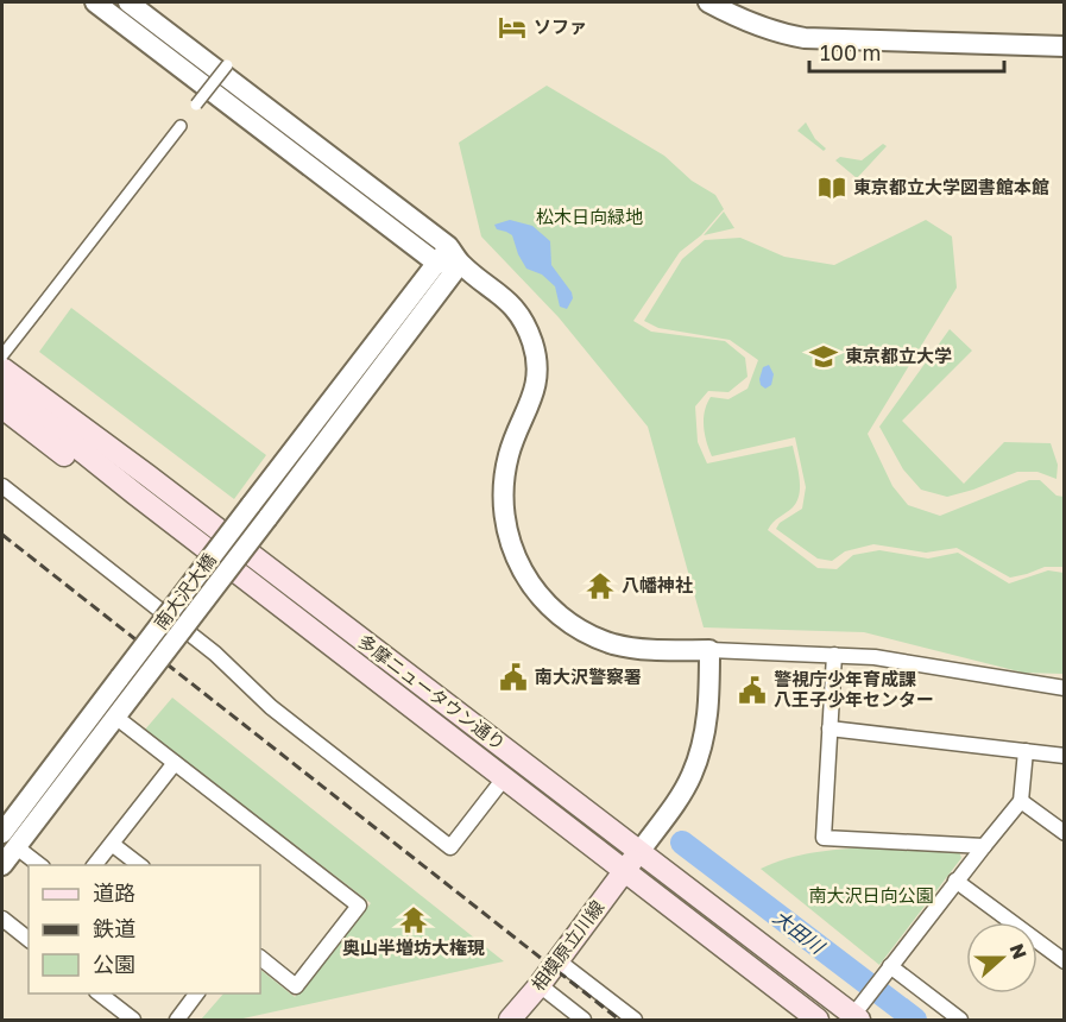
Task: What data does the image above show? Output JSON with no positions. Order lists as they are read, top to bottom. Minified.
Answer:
{"streets":{"main road":["多摩ニュータウン通り","相模原立川線"],"street":["南大沢大橋"]},"crossings":[["多摩ニュータウン通り","相模原立川線"]],"water":["大田川"],"parks":["松木日向緑地","南大沢日向公園"],"places":{"hotel":["ソファ"],"library":["東京都立大学図書館本館"],"school or university":["東京都立大学"],"temple":["八幡神社","奥山半増坊大権現"],"public building":["南大沢警察署","警視庁少年育成課 八王子少年センター"]},"legend":["道路","鉄道","公園"],"scale_bar":"100 m","north":"right"}
